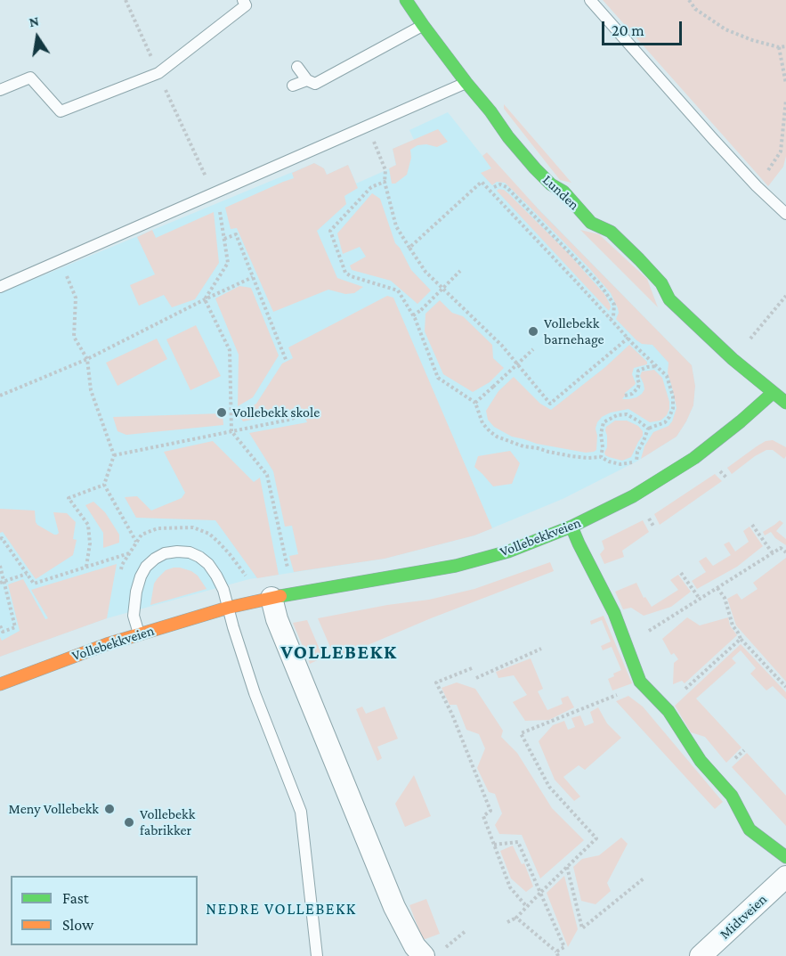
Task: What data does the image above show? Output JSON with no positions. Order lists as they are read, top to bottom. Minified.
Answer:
{"streets":{"street":["Lunden","Vollebekkveien","Midtveien"]},"crossings":[["Lunden","Vollebekkveien"]],"districts":["VOLLEBEKK","NEDRE VOLLEBEKK"],"places":["Vollebekk barnehage","Vollebekk skole","Meny Vollebekk","Vollebekk fabrikker"],"legend":["Fast","Slow"],"scale_bar":"20 m","north":"top"}
